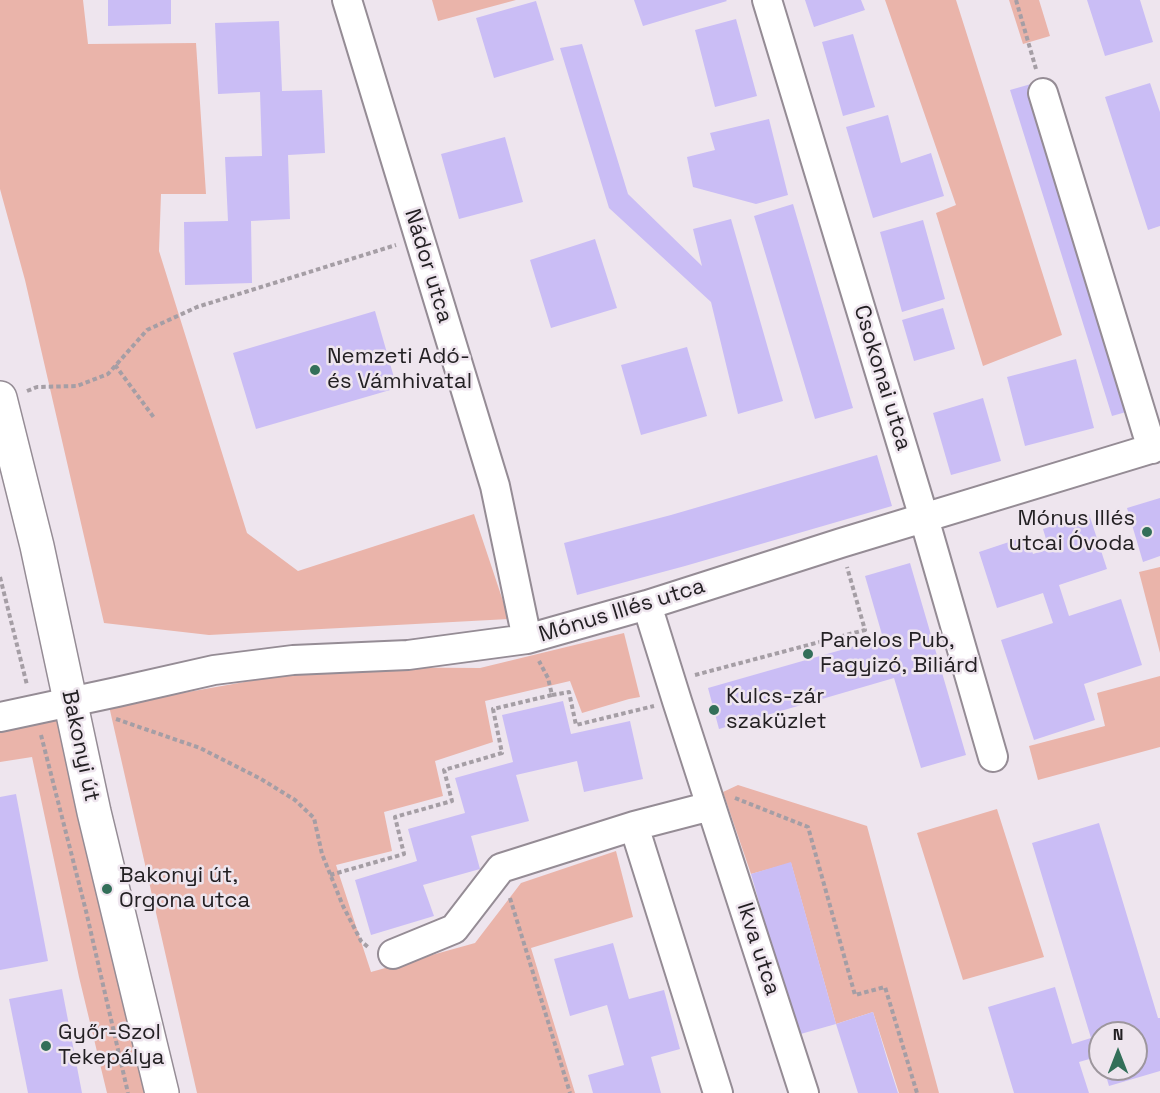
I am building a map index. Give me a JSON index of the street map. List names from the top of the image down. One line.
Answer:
{"streets":{"main road":["Bakonyi út"],"street":["Nádor utca","Csokonai utca","Mónus Illés utca","Ikva utca"]},"crossings":[["Nádor utca","Mónus Illés utca"],["Csokonai utca","Mónus Illés utca"],["Mónus Illés utca","Bakonyi út"],["Mónus Illés utca","Ikva utca"]],"places":["Nemzeti Adó- és Vámhivatal","Mónus Illés utcai Óvoda","Panelos Pub, Fagyizó, Biliárd","Kulcs-zár szaküzlet","Bakonyi út, Orgona utca","Győr-Szol Tekepálya"],"north":"top"}
